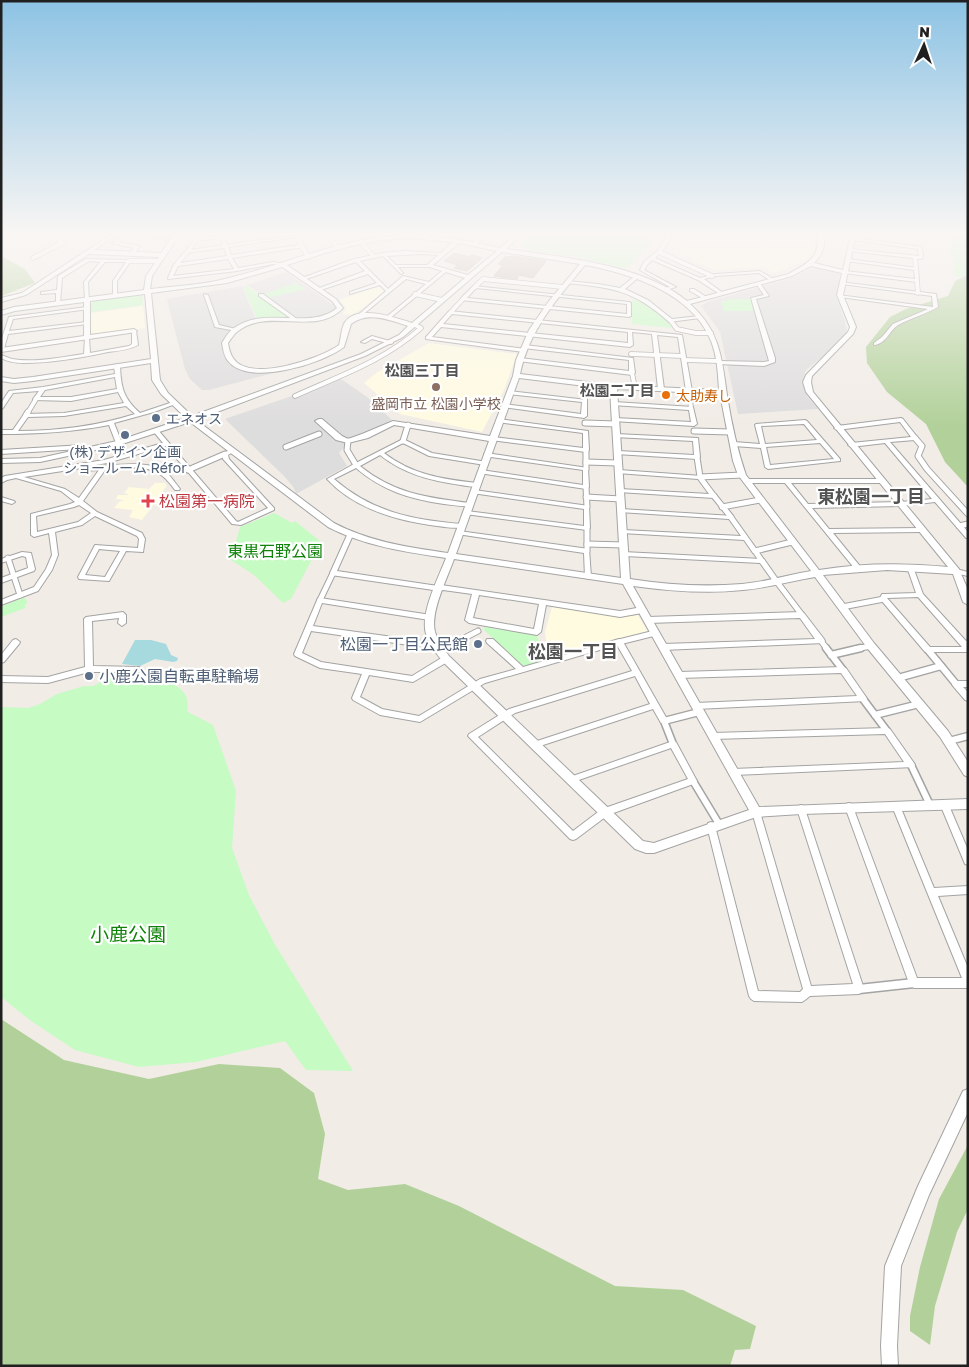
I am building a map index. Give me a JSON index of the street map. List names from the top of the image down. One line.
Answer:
{"districts":["松園三丁目","松園二丁目","東松園一丁目","松園一丁目"],"parks":["東黒石野公園","小鹿公園"],"places":{"other":["盛岡市立 松園小学校","太助寿し","エネオス","(株) デザイン企画 ショールーム Réfor","松園一丁目公民館","小鹿公園自転車駐輪場"],"health":["松園第一病院"]},"north":"top"}
